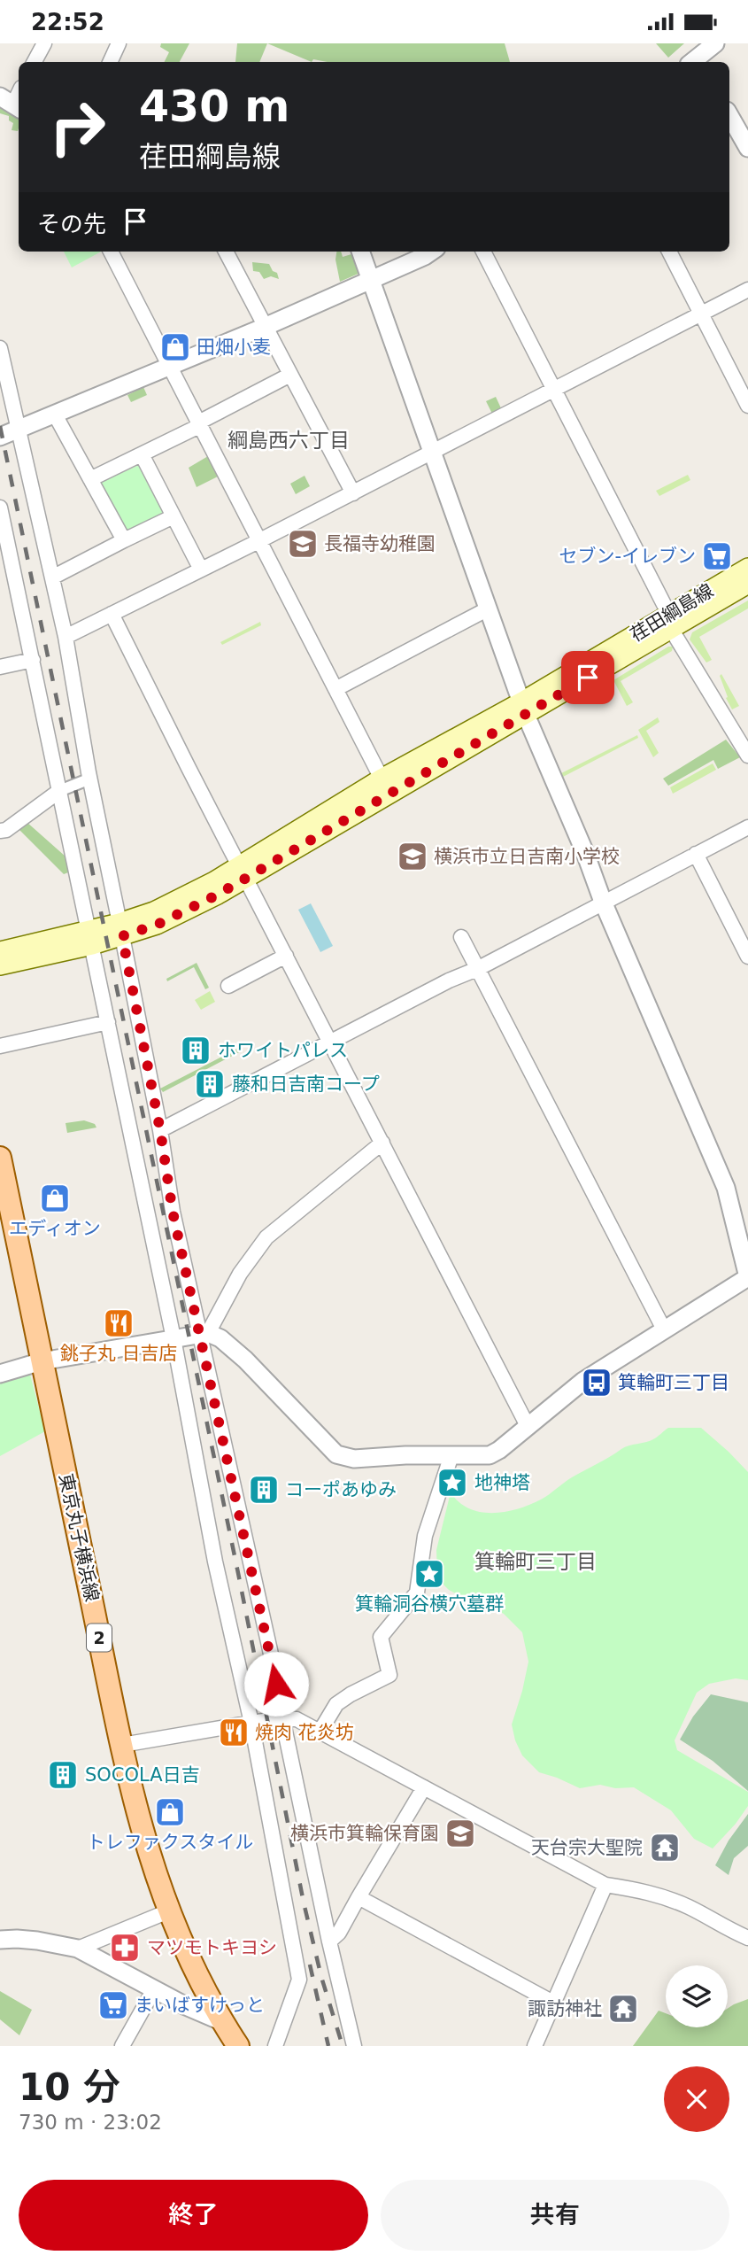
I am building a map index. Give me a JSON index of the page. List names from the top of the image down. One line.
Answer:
{"streets":{"main road":["荏田綱島線","東京丸子横浜線","2"]},"districts":["綱島西六丁目","箕輪町三丁目"],"places":{"shop":["田畑小麦","エディオン","トレファクスタイル"],"school or university":["長福寺幼稚園","横浜市立日吉南小学校","横浜市箕輪保育園"],"supermarket":["セブン-イレブン","まいばすけっと"],"building":["ホワイトパレス","藤和日吉南コープ","コーポあゆみ","SOCOLA日吉"],"restaurant":["銚子丸 日吉店","焼肉 花炎坊"],"bus stop":["箕輪町三丁目"],"place":["地神塔","箕輪洞谷横穴墓群"],"temple":["天台宗大聖院","諏訪神社"],"pharmacy":["マツモトキヨシ"]},"page":{"status":"22:52","turn":["430 m","荏田綱島線"],"then":"その先","heading":["10 分","730 m · 23:02"],"buttons":["終了","共有"]}}
